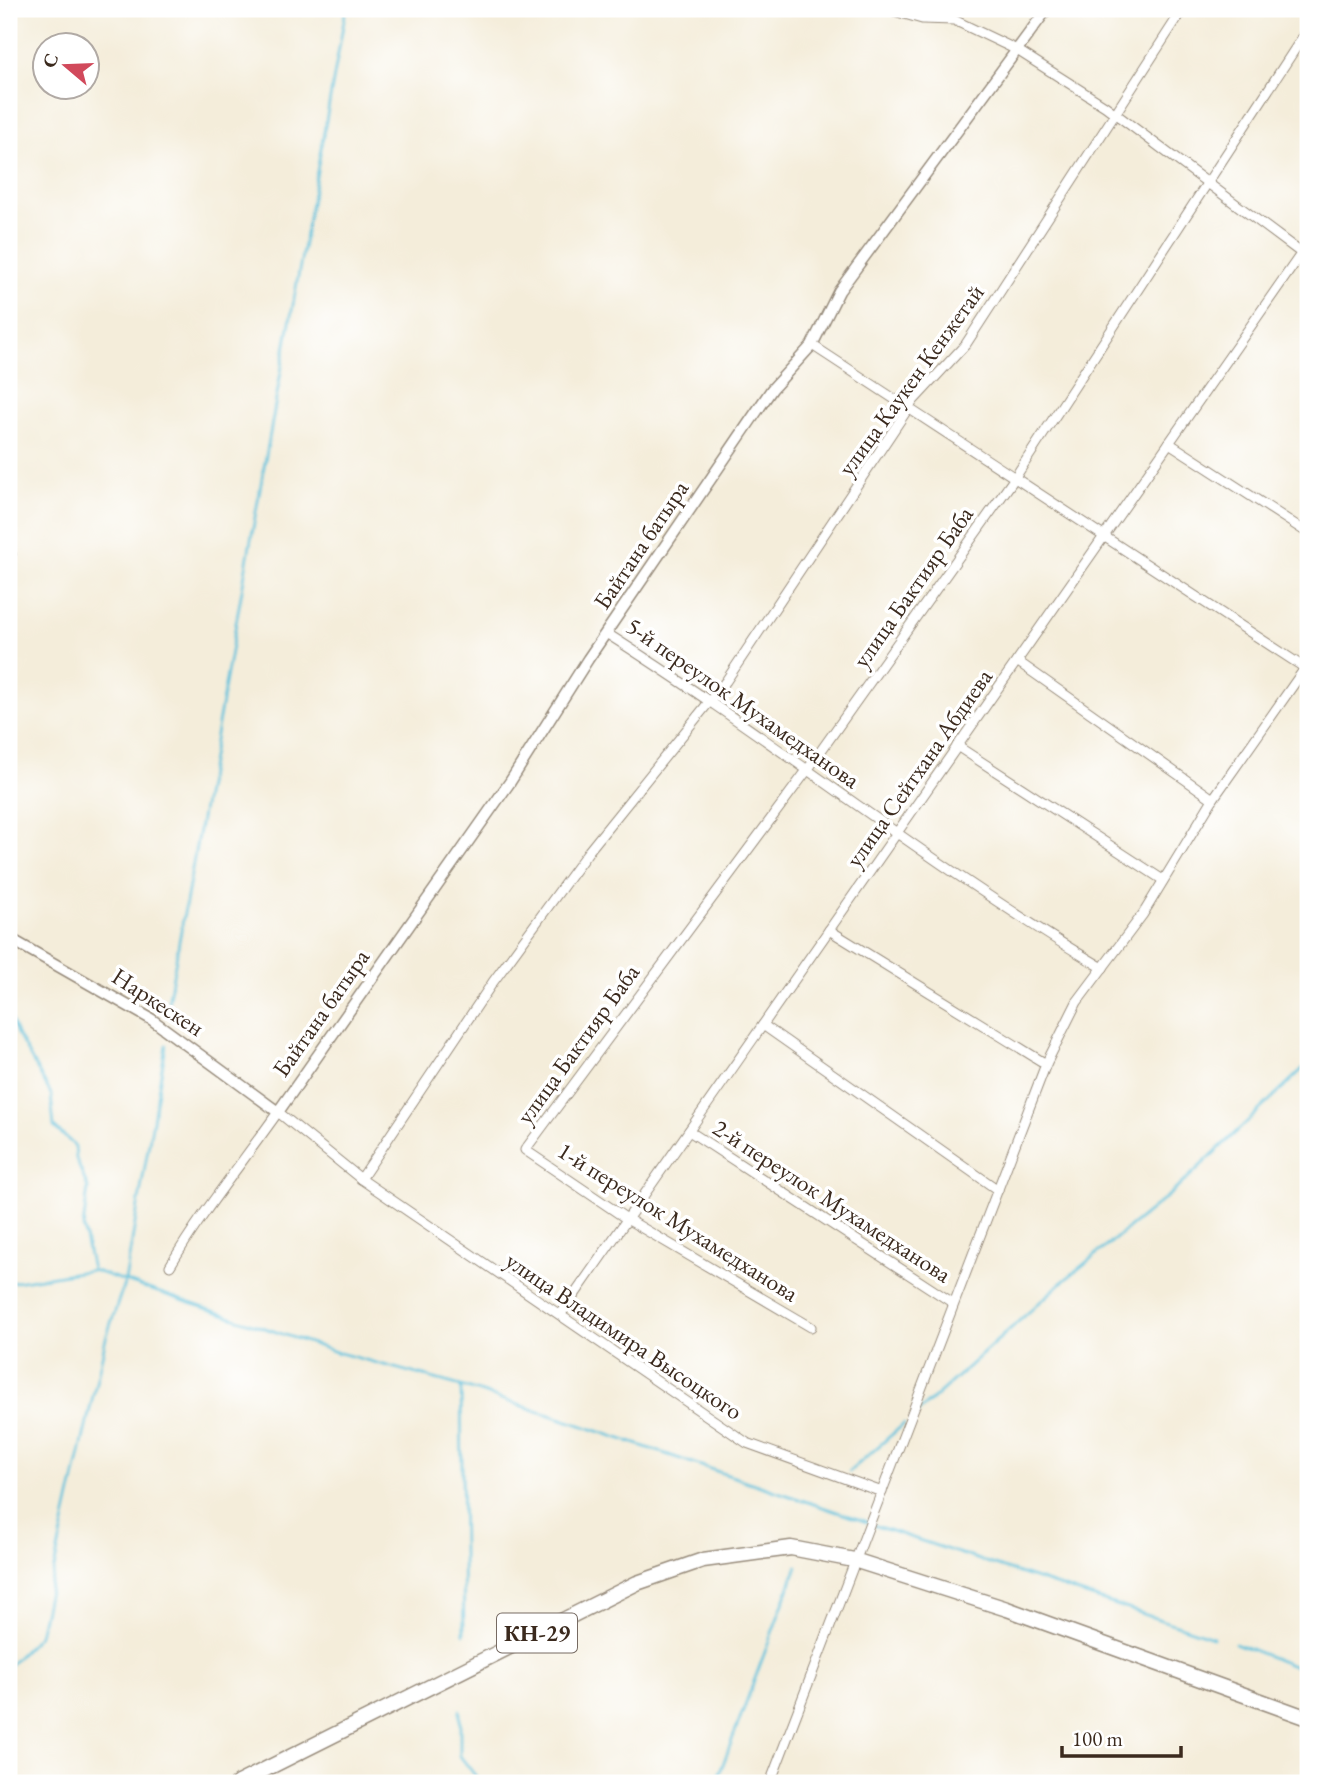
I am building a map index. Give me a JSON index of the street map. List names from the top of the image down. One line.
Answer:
{"streets":{"main road":["КН-29"],"street":["улица Каукен Кенжетай","Байтана батыра","улица Бактияр Баба","5-й переулок Мухамедханова","улица Сейтхана Абдиева","Наркескен","2-й переулок Мухамедханова","1-й переулок Мухамедханова","улица Владимира Высоцкого"]},"crossings":[["улица Каукен Кенжетай","5-й переулок Мухамедханова"],["Байтана батыра","5-й переулок Мухамедханова"],["Байтана батыра","Наркескен"],["Байтана батыра","улица Владимира Высоцкого"],["улица Бактияр Баба","5-й переулок Мухамедханова"],["улица Бактияр Баба","1-й переулок Мухамедханова"],["5-й переулок Мухамедханова","улица Сейтхана Абдиева"],["улица Сейтхана Абдиева","2-й переулок Мухамедханова"],["улица Сейтхана Абдиева","1-й переулок Мухамедханова"],["улица Сейтхана Абдиева","улица Владимира Высоцкого"],["Наркескен","улица Владимира Высоцкого"]],"scale_bar":"100 m","north":"left"}
